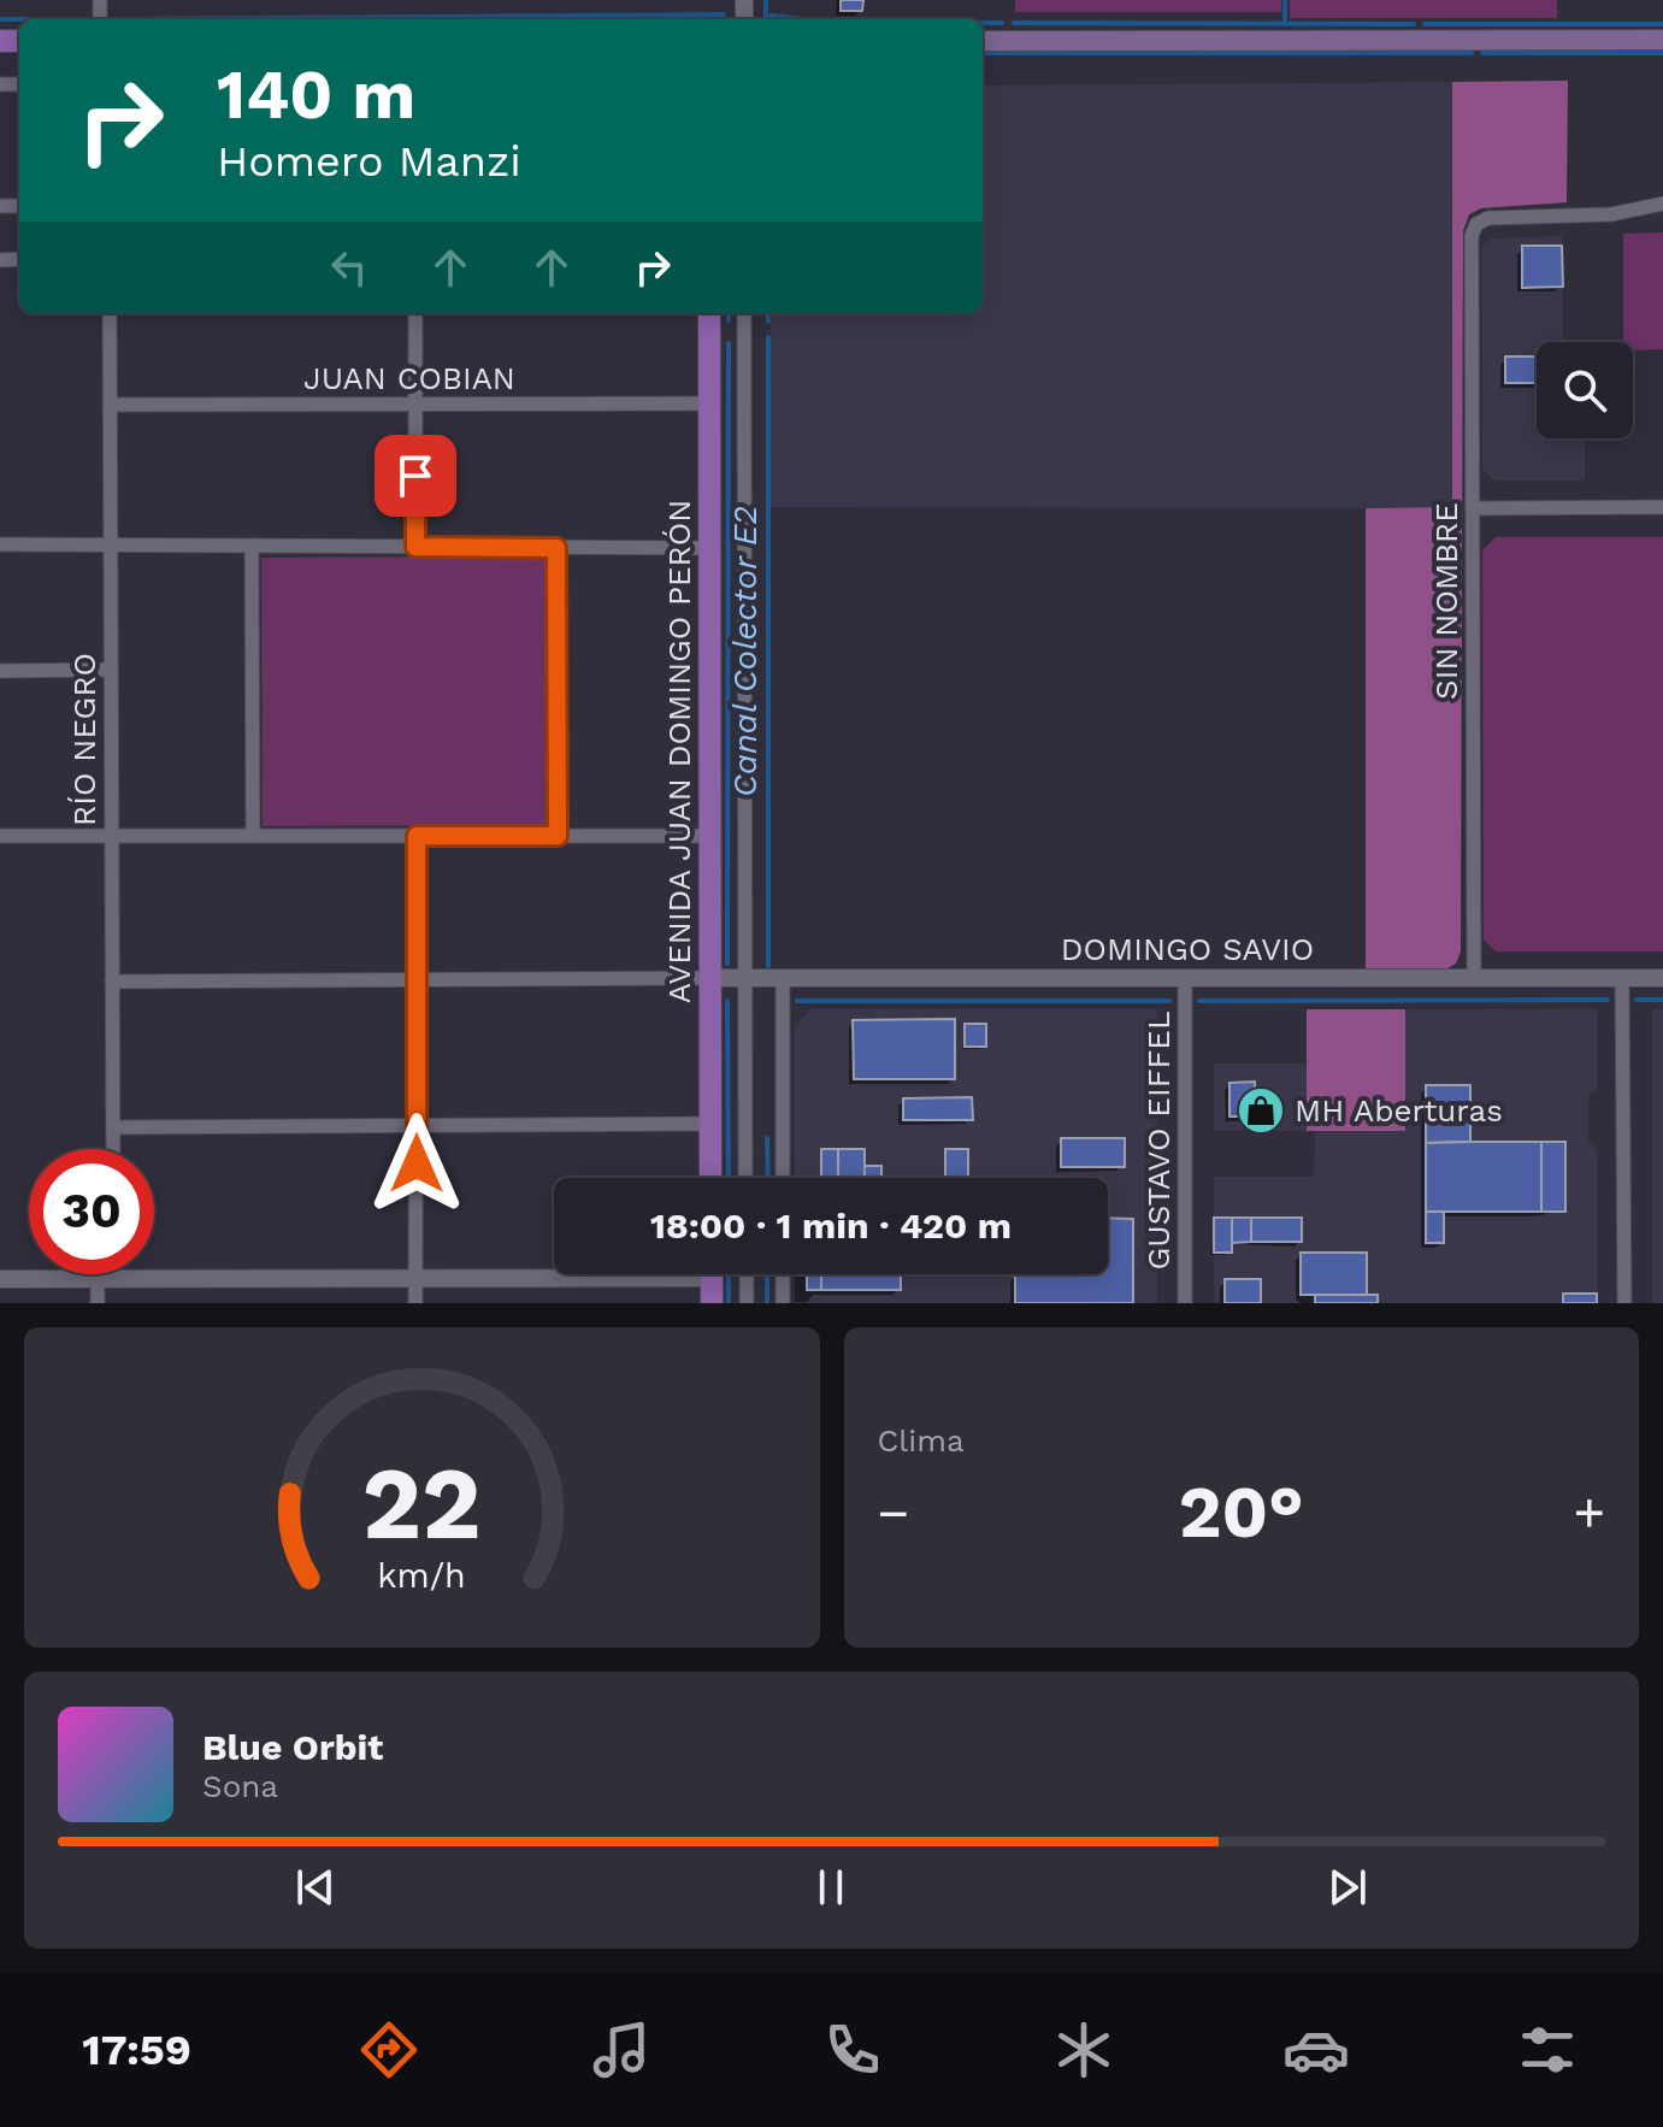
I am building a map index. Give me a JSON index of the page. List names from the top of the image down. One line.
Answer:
{"streets":{"main road":["AVENIDA JUAN DOMINGO PERÓN"],"street":["JUAN COBIAN","SIN NOMBRE","RÍO NEGRO","DOMINGO SAVIO","GUSTAVO EIFFEL"]},"crossings":[["JUAN COBIAN","RÍO NEGRO"],["JUAN COBIAN","AVENIDA JUAN DOMINGO PERÓN"],["SIN NOMBRE","DOMINGO SAVIO"],["AVENIDA JUAN DOMINGO PERÓN","DOMINGO SAVIO"],["DOMINGO SAVIO","GUSTAVO EIFFEL"]],"water":["Canal Colector E2"],"places":{"shop":["MH Aberturas"]},"page":{"turn":["140 m","Homero Manzi"],"limit":"30","trip":"18:00 · 1 min · 420 m","tile":"Clima","heat":["−","20°","+"],"song":["Blue Orbit","Sona"],"tabs":"17:59","gauge":["22","km/h"]}}
